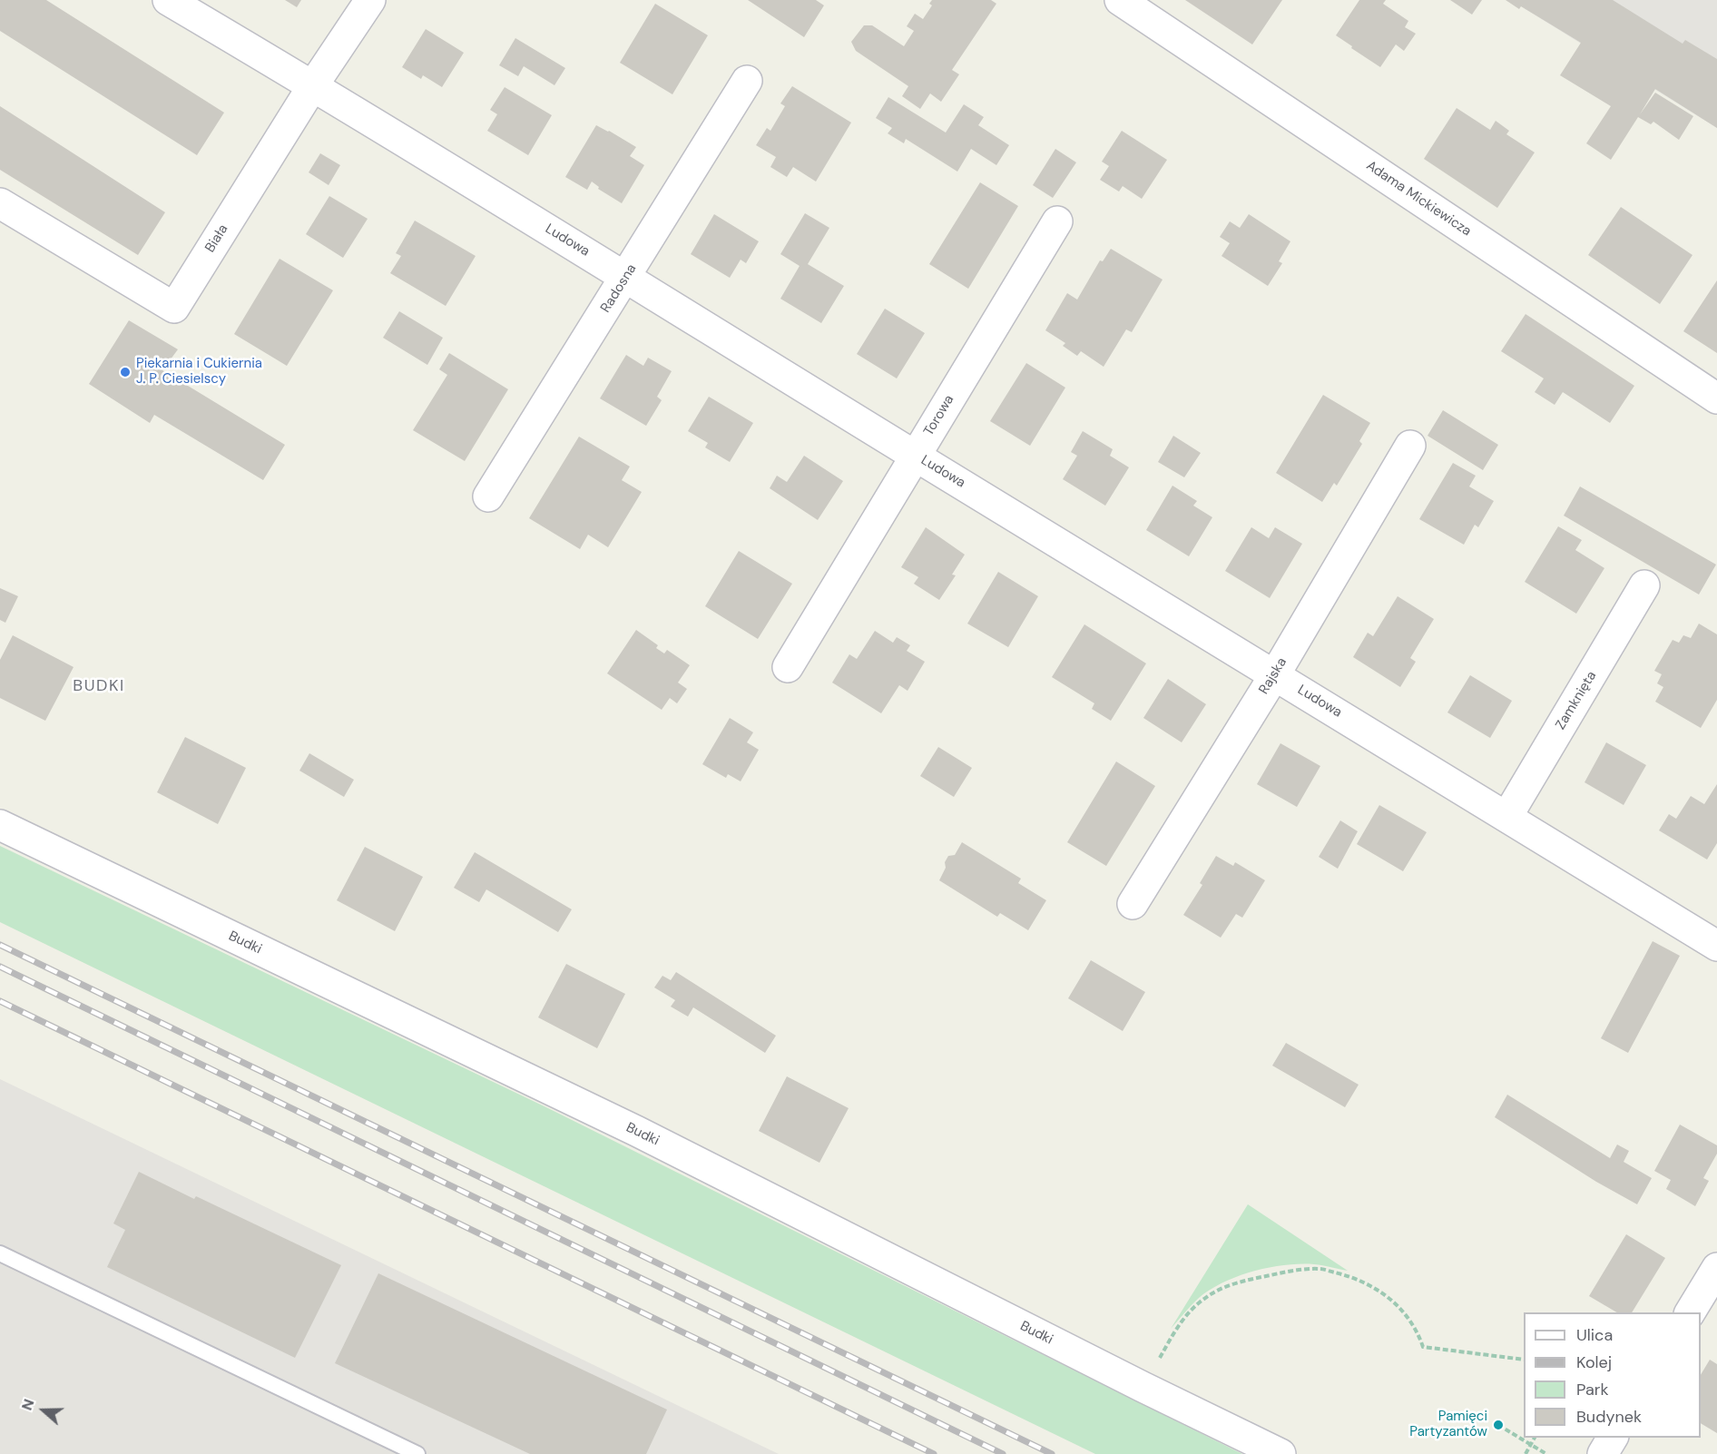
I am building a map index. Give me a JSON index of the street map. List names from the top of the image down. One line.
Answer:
{"streets":{"street":["Adama Mickiewicza","Biała","Ludowa","Radosna","Torowa","Rajska","Zamknięta","Budki"]},"crossings":[["Biała","Ludowa"],["Ludowa","Radosna"],["Ludowa","Torowa"],["Ludowa","Rajska"],["Ludowa","Zamknięta"]],"districts":["BUDKI"],"places":["Piekarnia i Cukiernia J. P. Ciesielscy","Pamięci Partyzantów"],"legend":["Ulica","Kolej","Park","Budynek"],"north":"left"}
